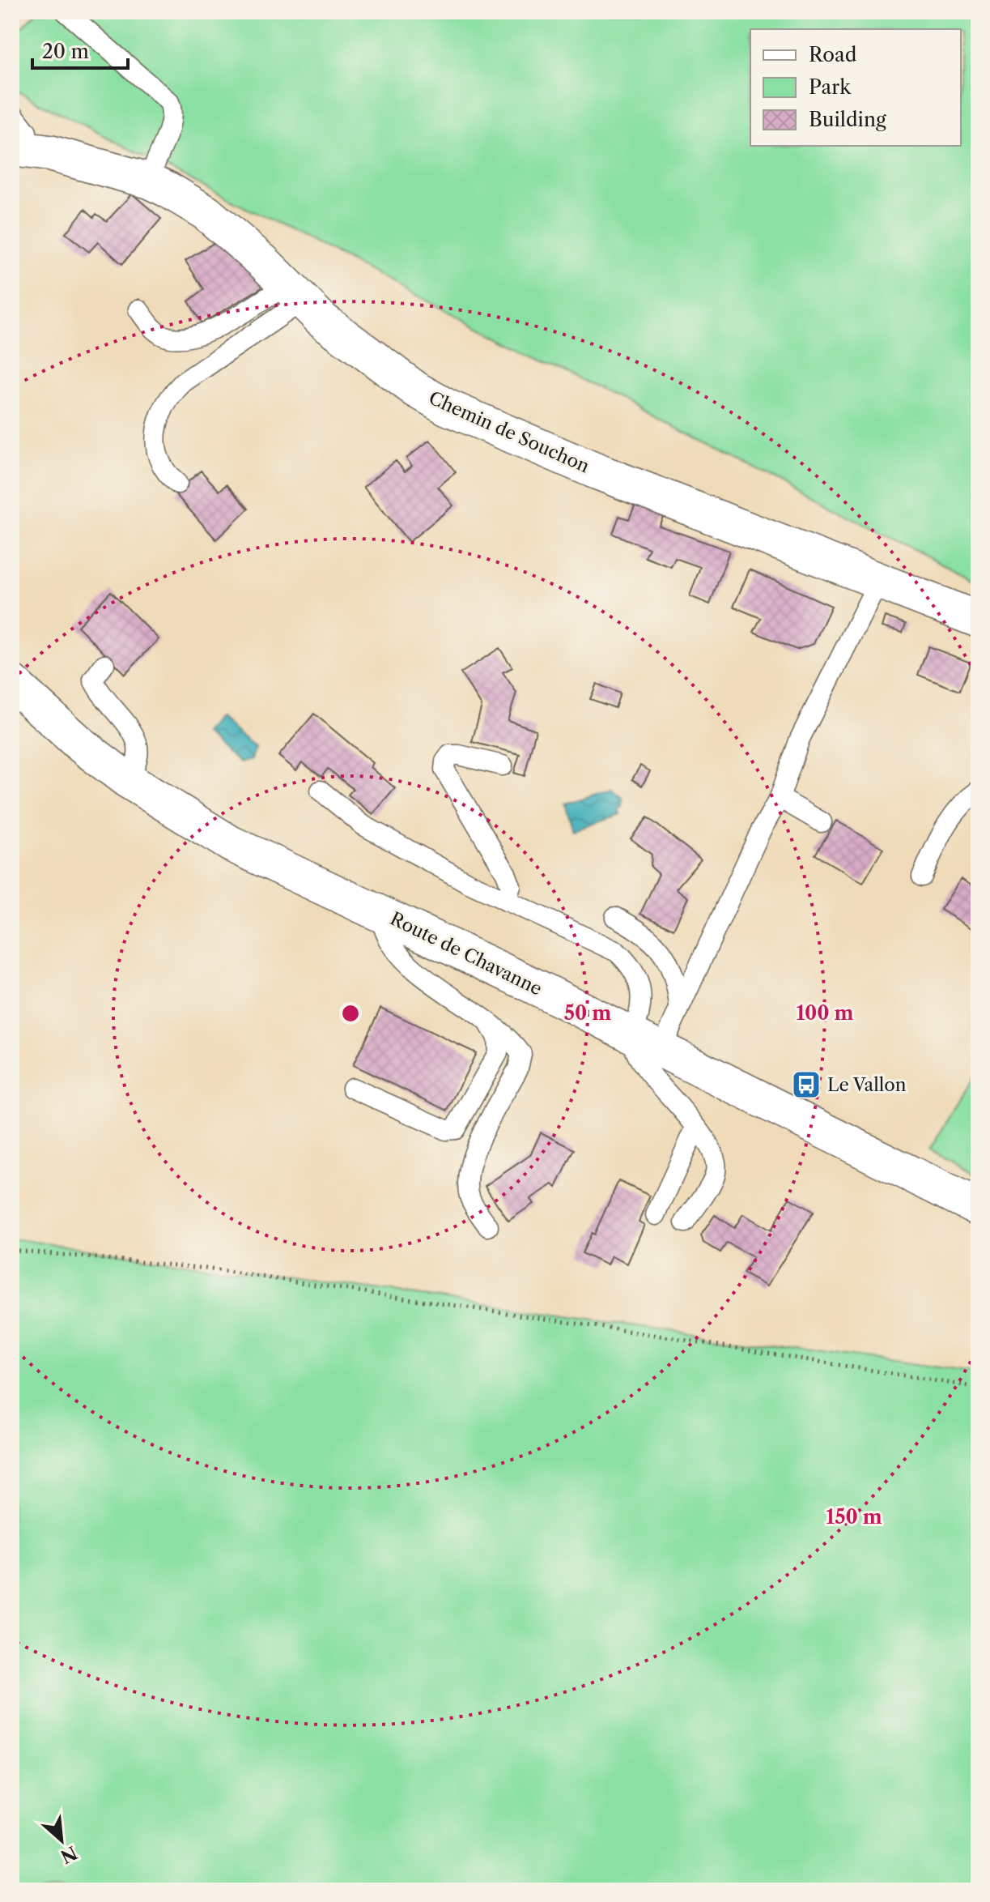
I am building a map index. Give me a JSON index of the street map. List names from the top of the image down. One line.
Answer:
{"streets":{"main road":["Chemin de Souchon","Route de Chavanne"]},"places":{"bus stop":["Le Vallon"]},"legend":["Road","Park","Building"],"scale_bar":"20 m","north":"bottom right","rings":["50 m","100 m","150 m"]}
